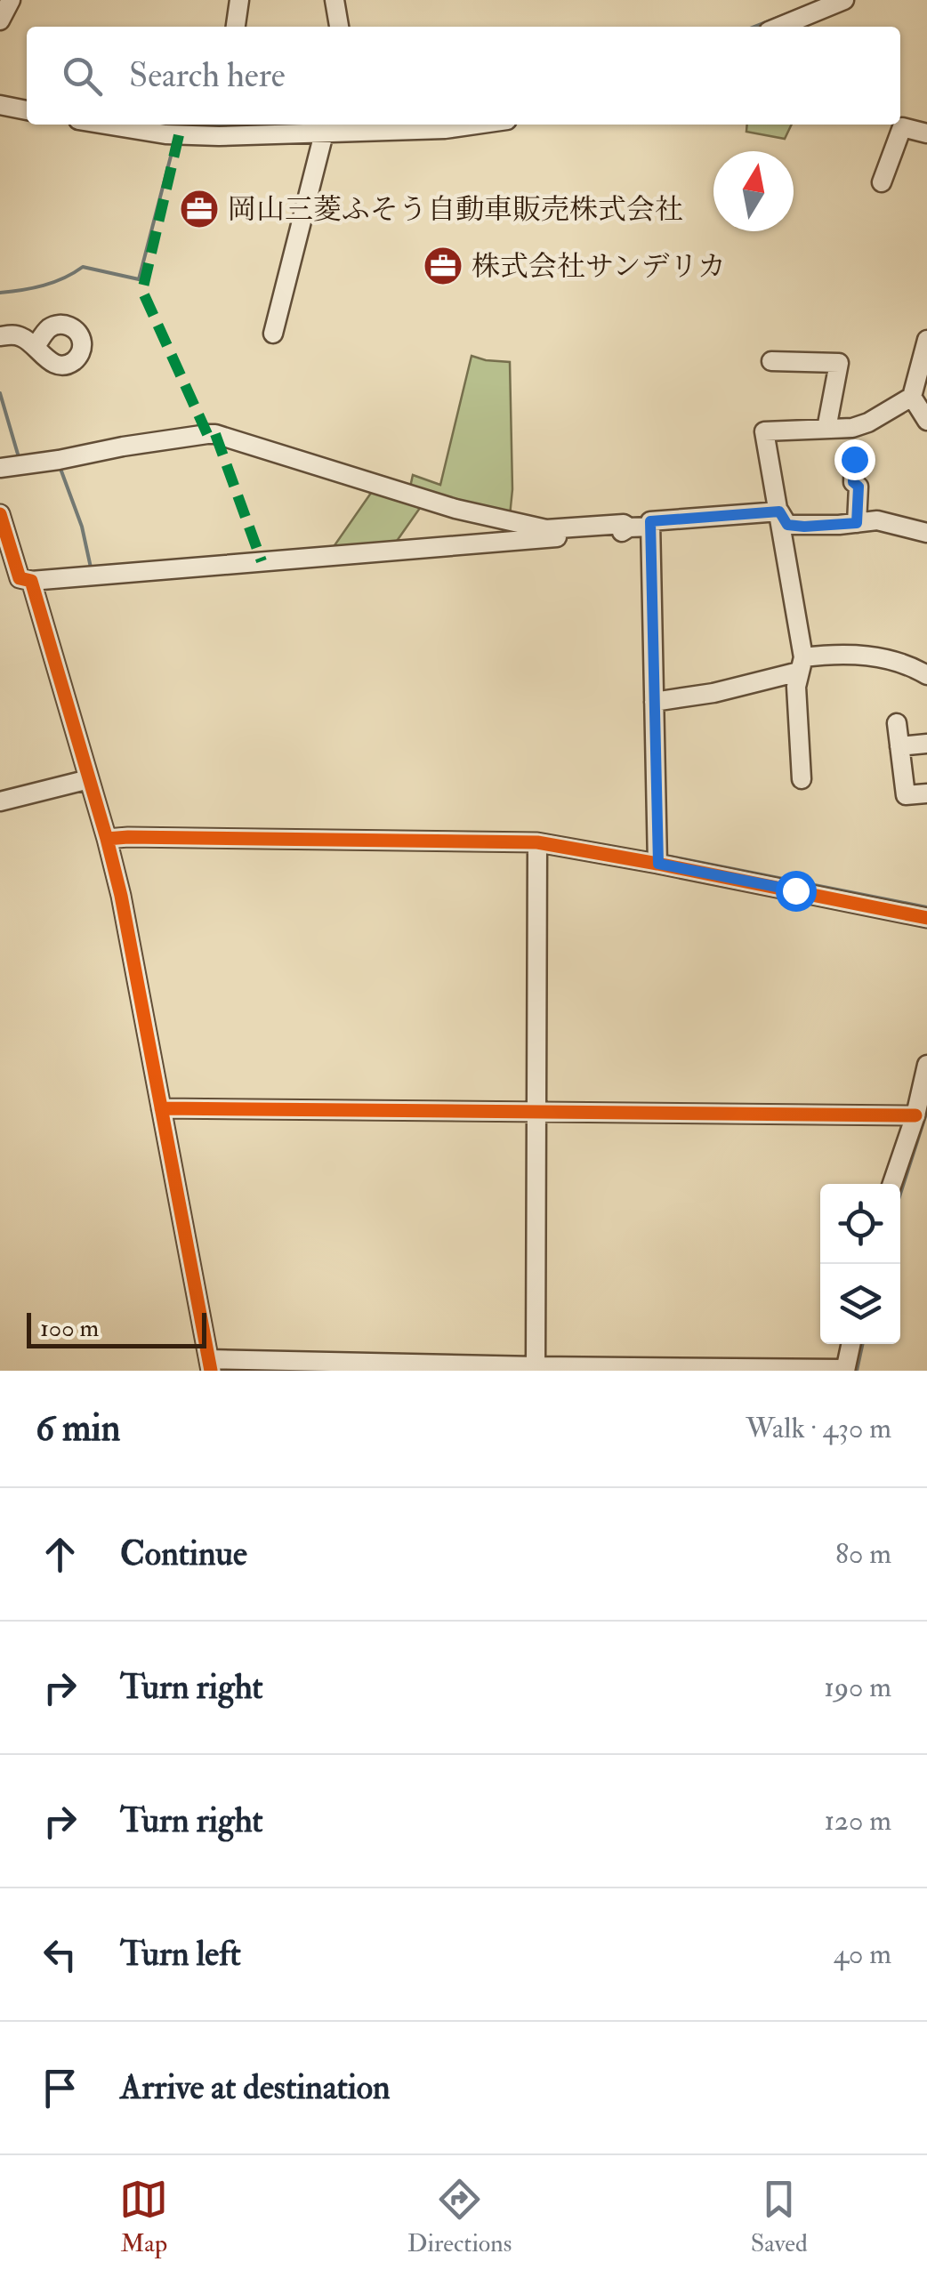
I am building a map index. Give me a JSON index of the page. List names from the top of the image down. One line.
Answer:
{"places":{"office":["岡山三菱ふそう自動車販売株式会社","株式会社サンデリカ"]},"scale_bar":"100 m","north":"top","page":{"search":"Search here","scale":"100 m","heading":["6 min","Walk · 430 m"],"list":[["Continue","80 m"],["Turn right","190 m"],["Turn right","120 m"],["Turn left","40 m"],"Arrive at destination"],"nav":["Map","Directions","Saved"]}}
